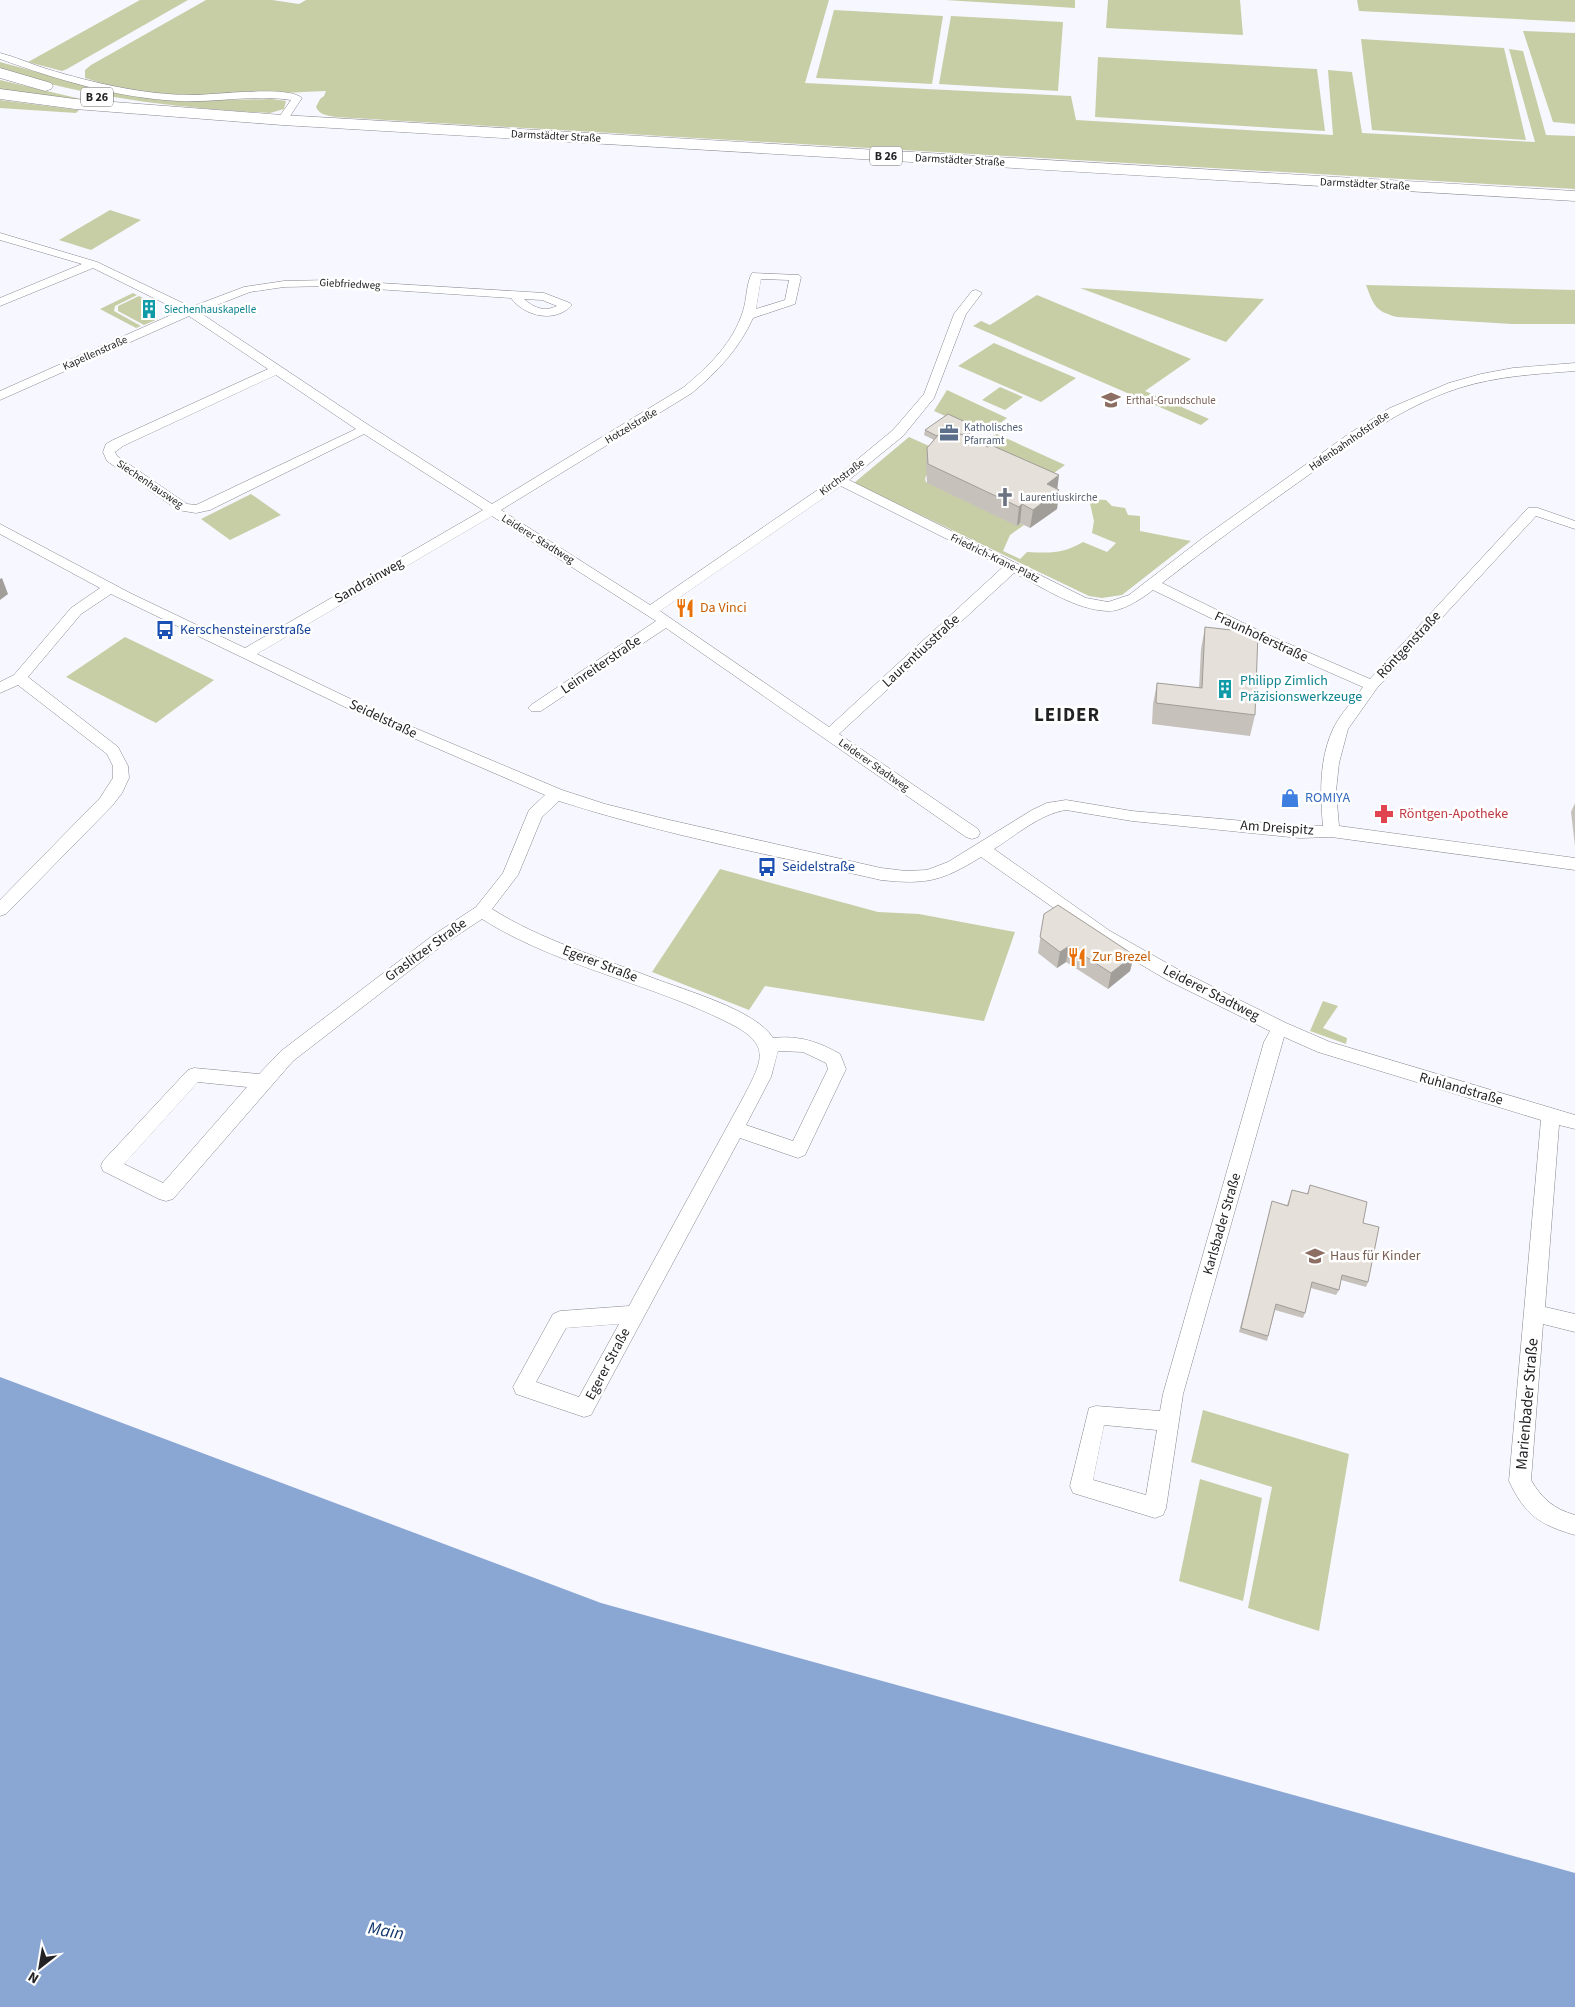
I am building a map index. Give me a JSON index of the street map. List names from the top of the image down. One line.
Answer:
{"streets":{"main road":["B 26","Darmstädter Straße"],"street":["Giebfriedweg","Kapellenstraße","Hotzelstraße","Hafenbahnhofstraße","Kirchstraße","Siechenhausweg","Leiderer Stadtweg","Friedrich-Krane-Platz","Sandrainweg","Fraunhoferstraße","Röntgenstraße","Laurentiusstraße","Leinreiterstraße","Seidelstraße","Am Dreispitz","Graslitzer Straße","Egerer Straße","Ruhlandstraße","Karlsbader Straße","Marienbader Straße"]},"crossings":[["Giebfriedweg","Kapellenstraße"],["Giebfriedweg","Leiderer Stadtweg"],["Kapellenstraße","Leiderer Stadtweg"],["Hotzelstraße","Leiderer Stadtweg"],["Hotzelstraße","Sandrainweg"],["Hafenbahnhofstraße","Friedrich-Krane-Platz"],["Hafenbahnhofstraße","Fraunhoferstraße"],["Kirchstraße","Leiderer Stadtweg"],["Kirchstraße","Friedrich-Krane-Platz"],["Siechenhausweg","Leiderer Stadtweg"],["Leiderer Stadtweg","Sandrainweg"],["Leiderer Stadtweg","Laurentiusstraße"],["Leiderer Stadtweg","Leinreiterstraße"],["Leiderer Stadtweg","Seidelstraße"],["Leiderer Stadtweg","Am Dreispitz"],["Leiderer Stadtweg","Ruhlandstraße"],["Leiderer Stadtweg","Karlsbader Straße"],["Friedrich-Krane-Platz","Fraunhoferstraße"],["Friedrich-Krane-Platz","Laurentiusstraße"],["Sandrainweg","Seidelstraße"],["Fraunhoferstraße","Röntgenstraße"],["Röntgenstraße","Am Dreispitz"],["Seidelstraße","Am Dreispitz"],["Seidelstraße","Graslitzer Straße"],["Graslitzer Straße","Egerer Straße"],["Ruhlandstraße","Marienbader Straße"]],"districts":["LEIDER"],"water":["Main"],"places":{"building":["Siechenhauskapelle","Philipp Zimlich Präzisionswerkzeuge"],"school or university":["Erthal-Grundschule","Haus für Kinder"],"office":["Katholisches Pfarramt"],"church":["Laurentiuskirche"],"restaurant":["Da Vinci","Zur Brezel"],"bus stop":["Kerschensteinerstraße","Seidelstraße"],"shop":["ROMIYA"],"pharmacy":["Röntgen-Apotheke"]},"north":"bottom left"}
